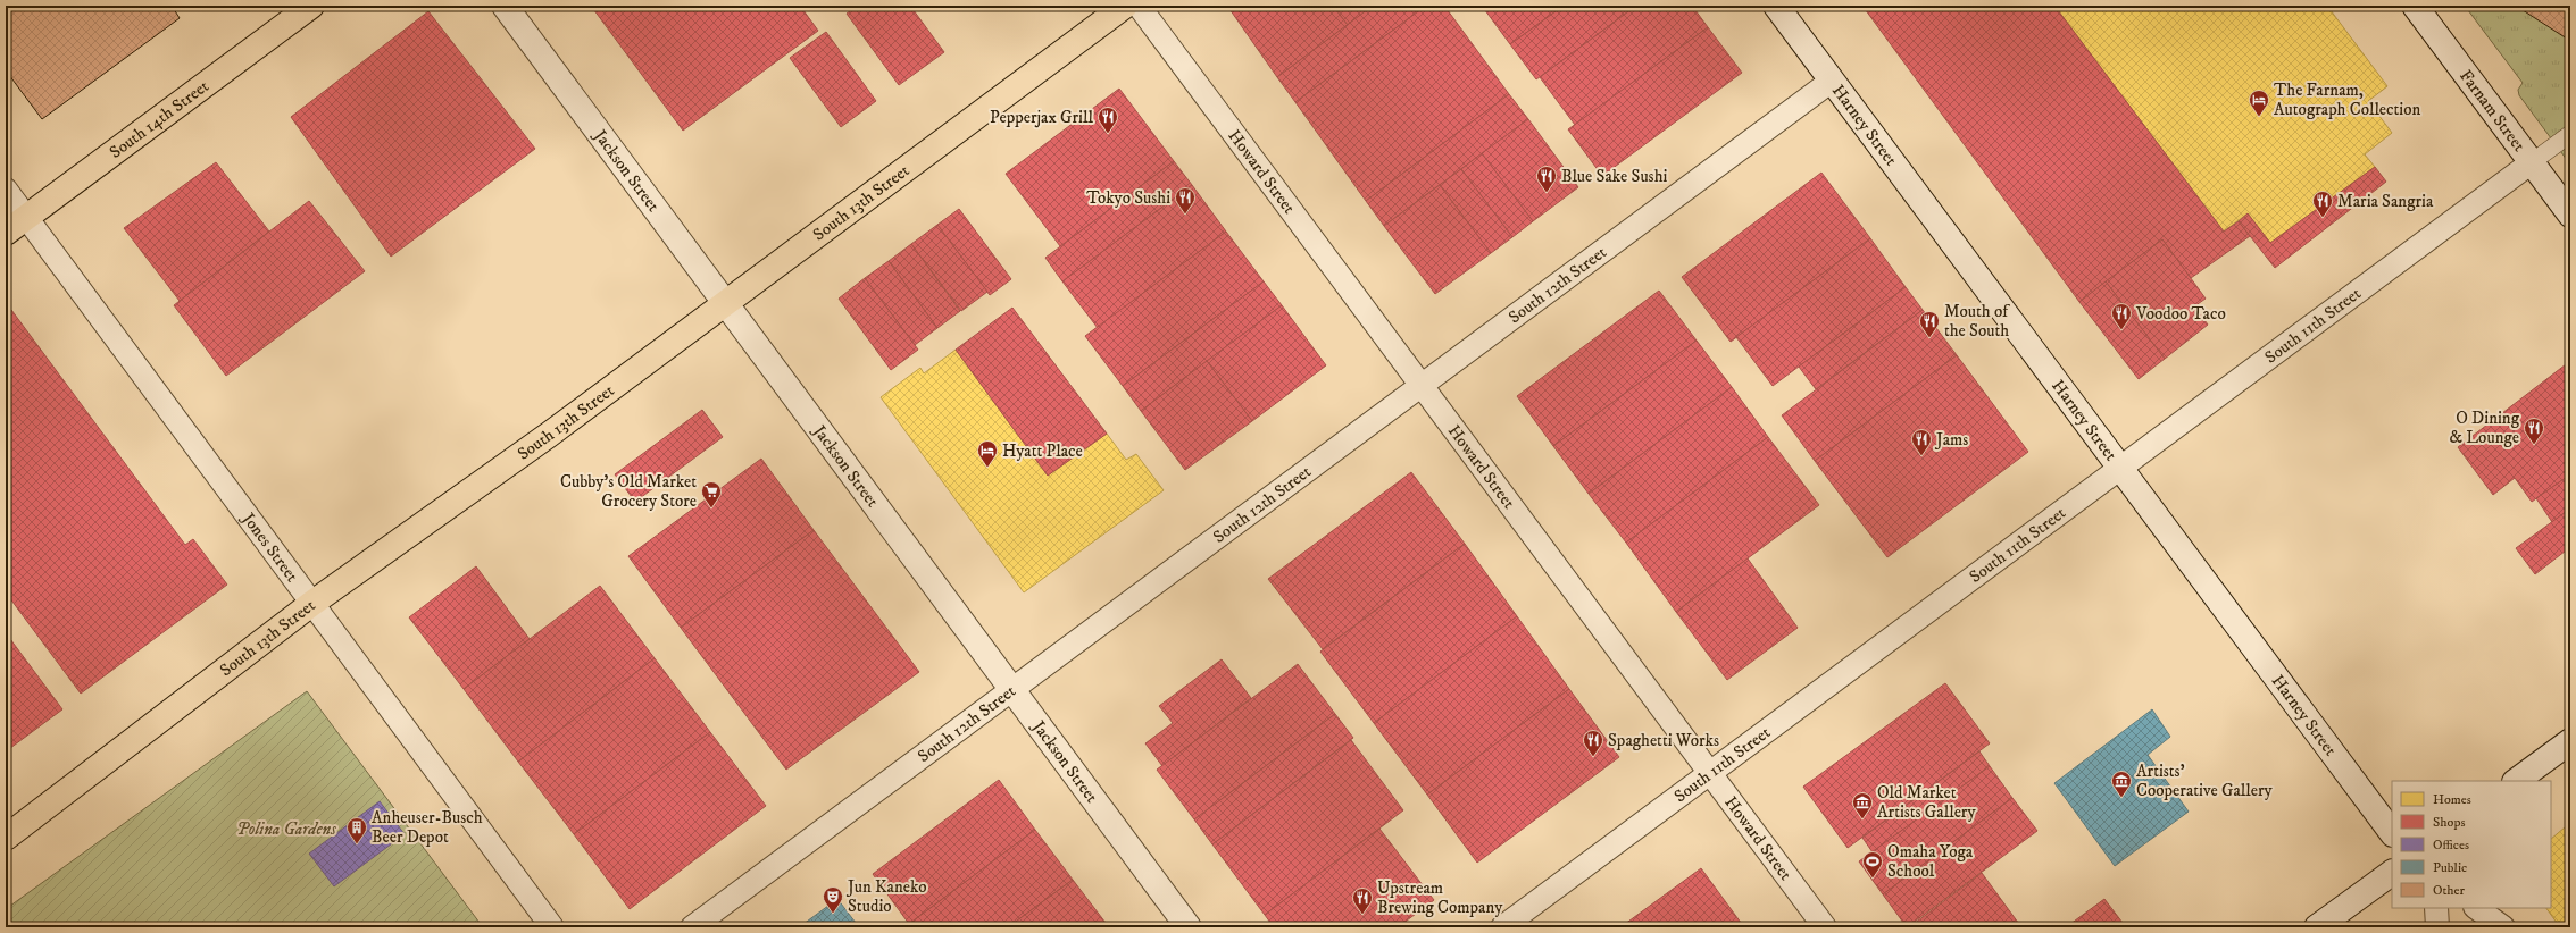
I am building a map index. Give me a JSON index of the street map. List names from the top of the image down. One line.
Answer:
{"streets":{"main road":["Farnam Street","South 14th Street","Harney Street","Jackson Street","South 13th Street"],"street":["Howard Street","South 12th Street","South 11th Street","Jones Street"]},"crossings":[["Farnam Street","South 11th Street"],["South 14th Street","Jones Street"],["Harney Street","South 12th Street"],["Harney Street","South 11th Street"],["Jackson Street","South 13th Street"],["Jackson Street","South 12th Street"],["Howard Street","South 12th Street"],["Howard Street","South 11th Street"],["South 13th Street","Jones Street"]],"parks":["Polina Gardens"],"places":{"hotel":["The Farnam, Autograph Collection","Hyatt Place"],"restaurant":["Pepperjax Grill","Blue Sake Sushi","Tokyo Sushi","Maria Sangria","Voodoo Taco","Mouth of the South","O Dining & Lounge","Jams","Spaghetti Works","Upstream Brewing Company"],"supermarket":["Cubby's Old Market Grocery Store"],"museum":["Artists' Cooperative Gallery","Old Market Artists Gallery"],"building":["Anheuser-Busch Beer Depot"],"sports":["Omaha Yoga School"],"theatre":["Jun Kaneko Studio"]},"legend":["Homes","Shops","Offices","Public","Other"]}
